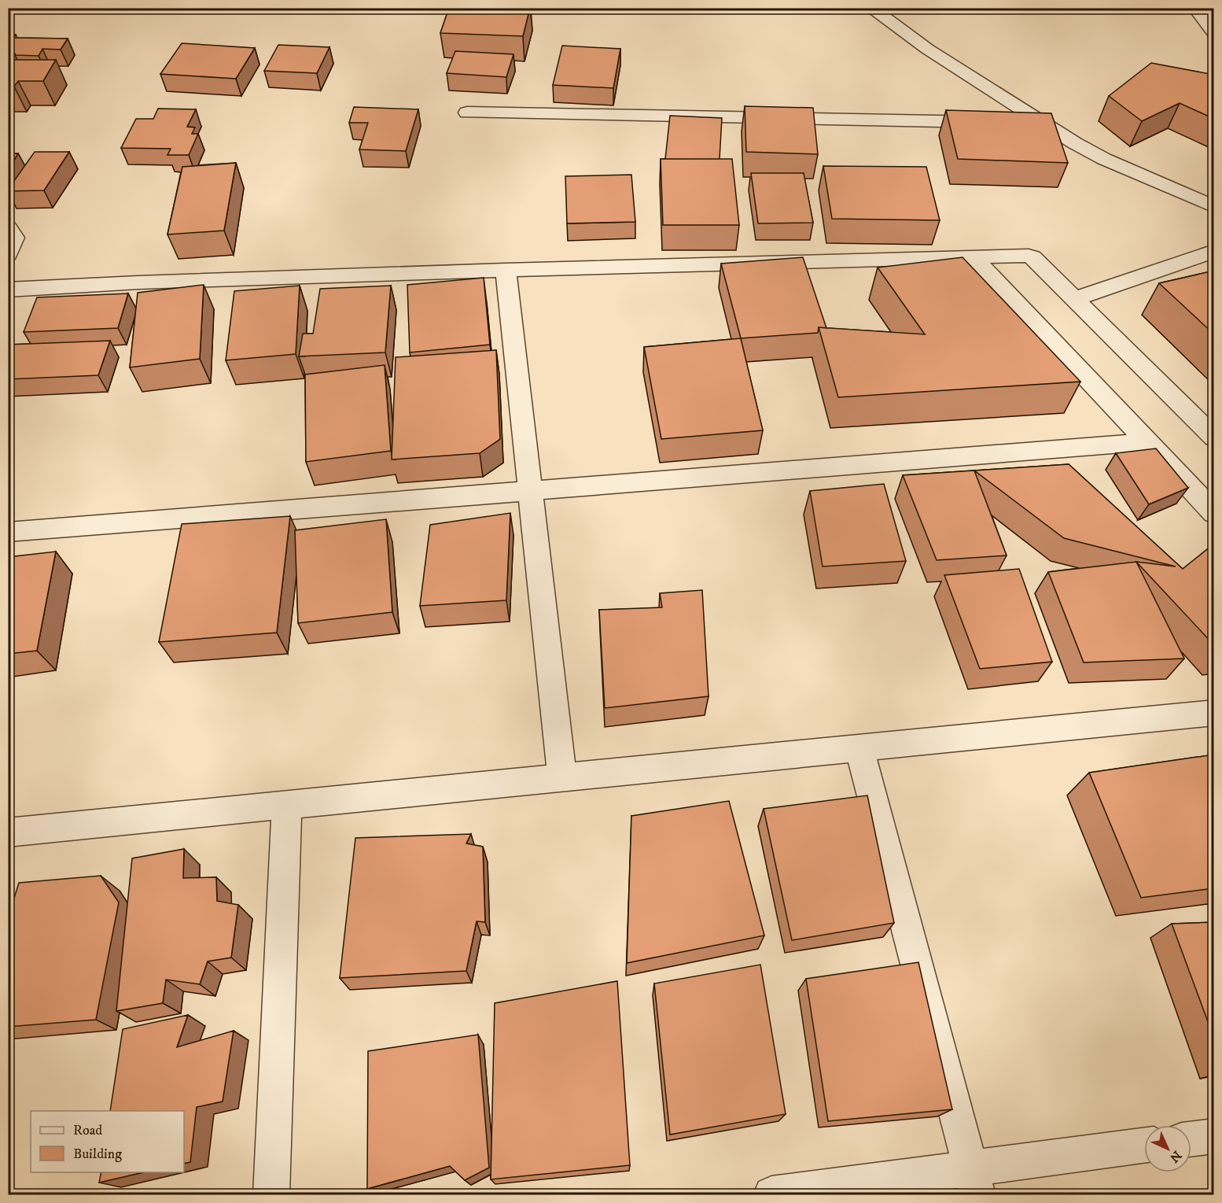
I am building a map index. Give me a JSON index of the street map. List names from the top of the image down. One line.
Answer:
{"legend":["Road","Building"],"north":"bottom right"}
